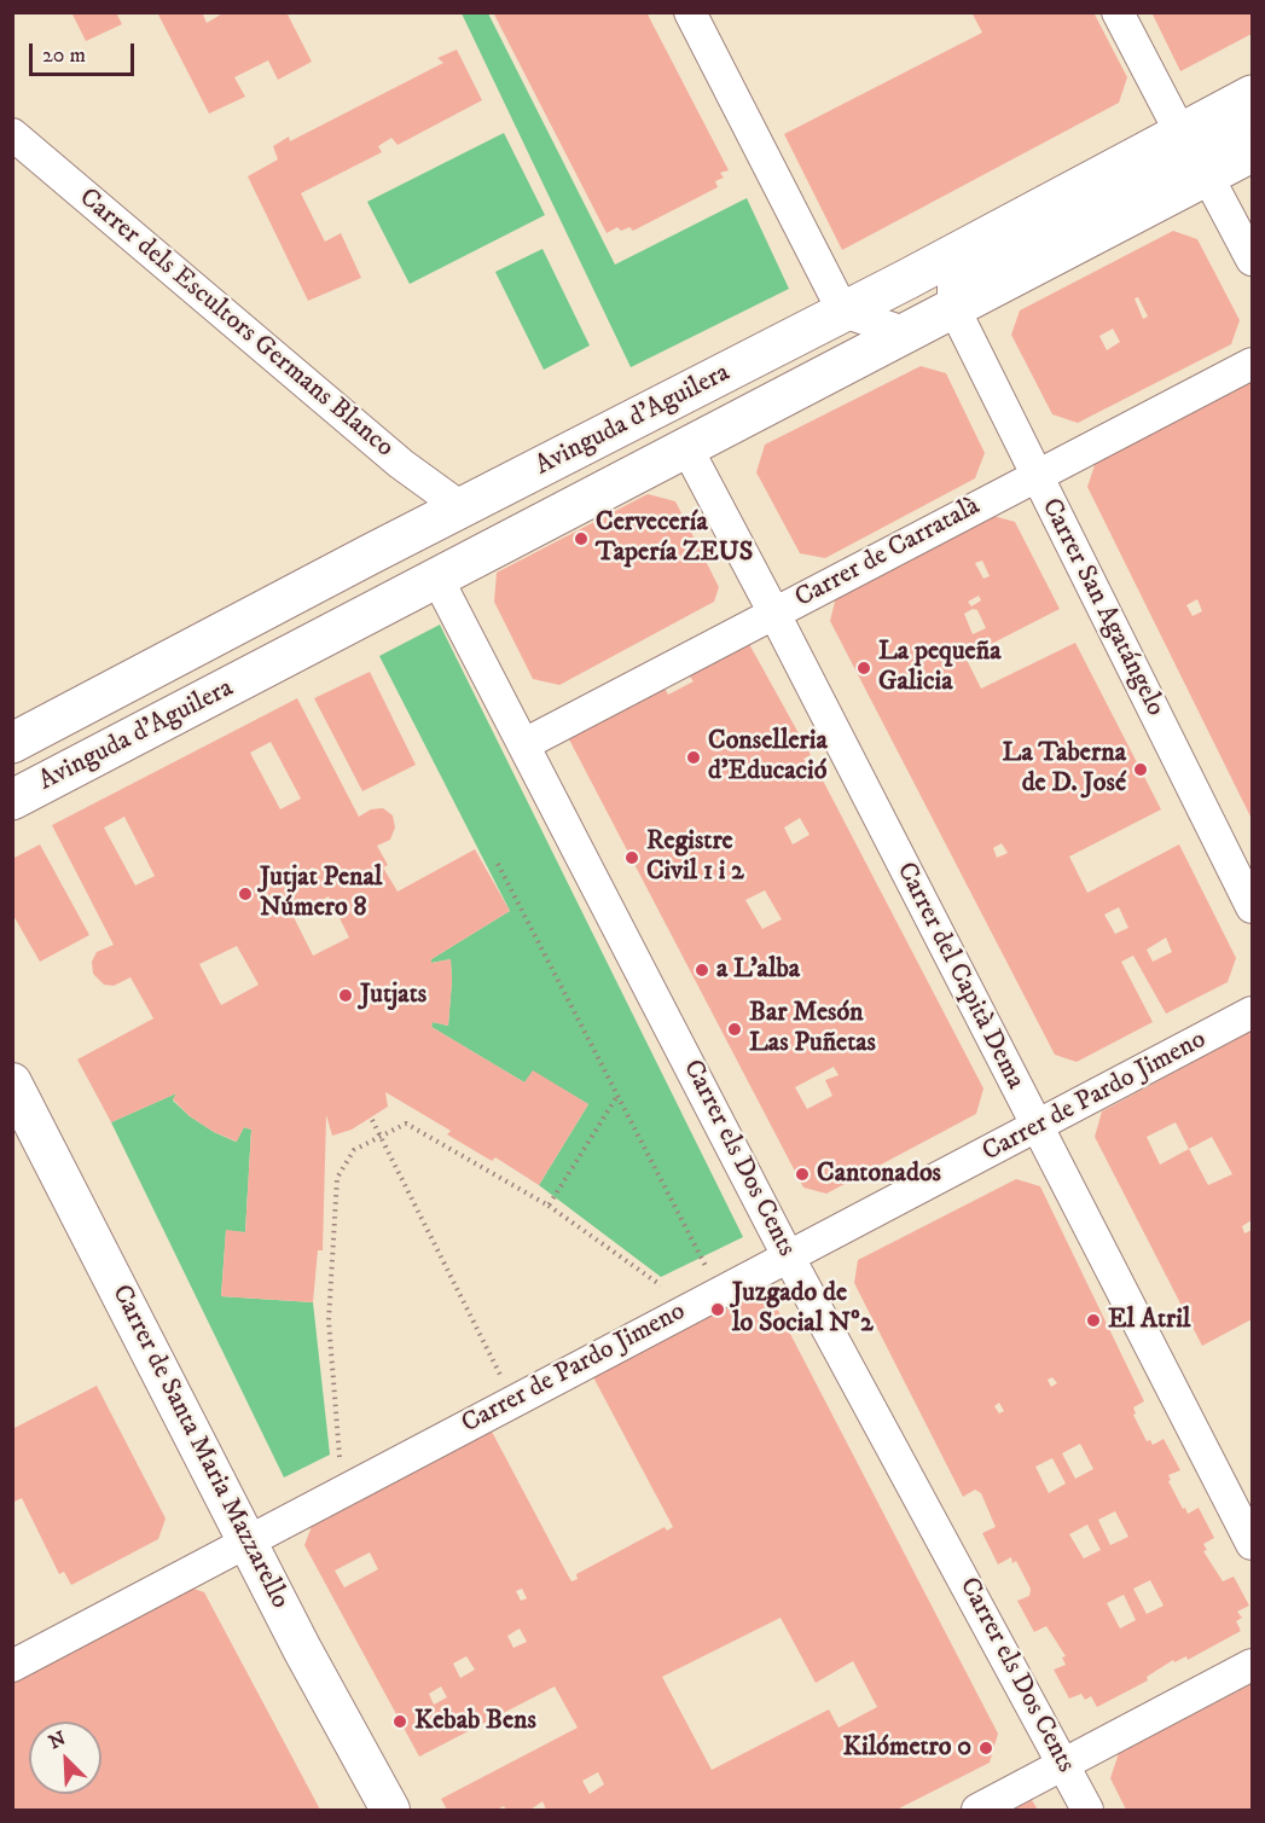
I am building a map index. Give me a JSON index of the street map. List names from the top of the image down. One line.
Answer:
{"streets":{"main road":["Avinguda d'Aguilera"],"street":["Carrer dels Escultors Germans Blanco","Carrer de Carratalà","Carrer San Agatángelo","Carrer del Capità Dema","Carrer de Pardo Jimeno","Carrer els Dos Cents","Carrer de Santa Maria Mazzarello"]},"crossings":[["Carrer dels Escultors Germans Blanco","Avinguda d'Aguilera"],["Avinguda d'Aguilera","Carrer San Agatángelo"],["Avinguda d'Aguilera","Carrer del Capità Dema"],["Avinguda d'Aguilera","Carrer els Dos Cents"],["Carrer de Carratalà","Carrer San Agatángelo"],["Carrer de Carratalà","Carrer del Capità Dema"],["Carrer de Carratalà","Carrer els Dos Cents"],["Carrer del Capità Dema","Carrer de Pardo Jimeno"],["Carrer de Pardo Jimeno","Carrer els Dos Cents"],["Carrer de Pardo Jimeno","Carrer de Santa Maria Mazzarello"]],"places":["Cervecería Tapería ZEUS","La pequeña Galicia","Conselleria d'Educació","La Taberna de D. José","Registre Civil 1 i 2","Jutjat Penal Número 8","a L'alba","Jutjats","Bar Mesón Las Puñetas","Cantonados","Juzgado de lo Social Nº2","El Atril","Kebab Bens","Kilómetro 0"],"scale_bar":"20 m","north":"top left"}
